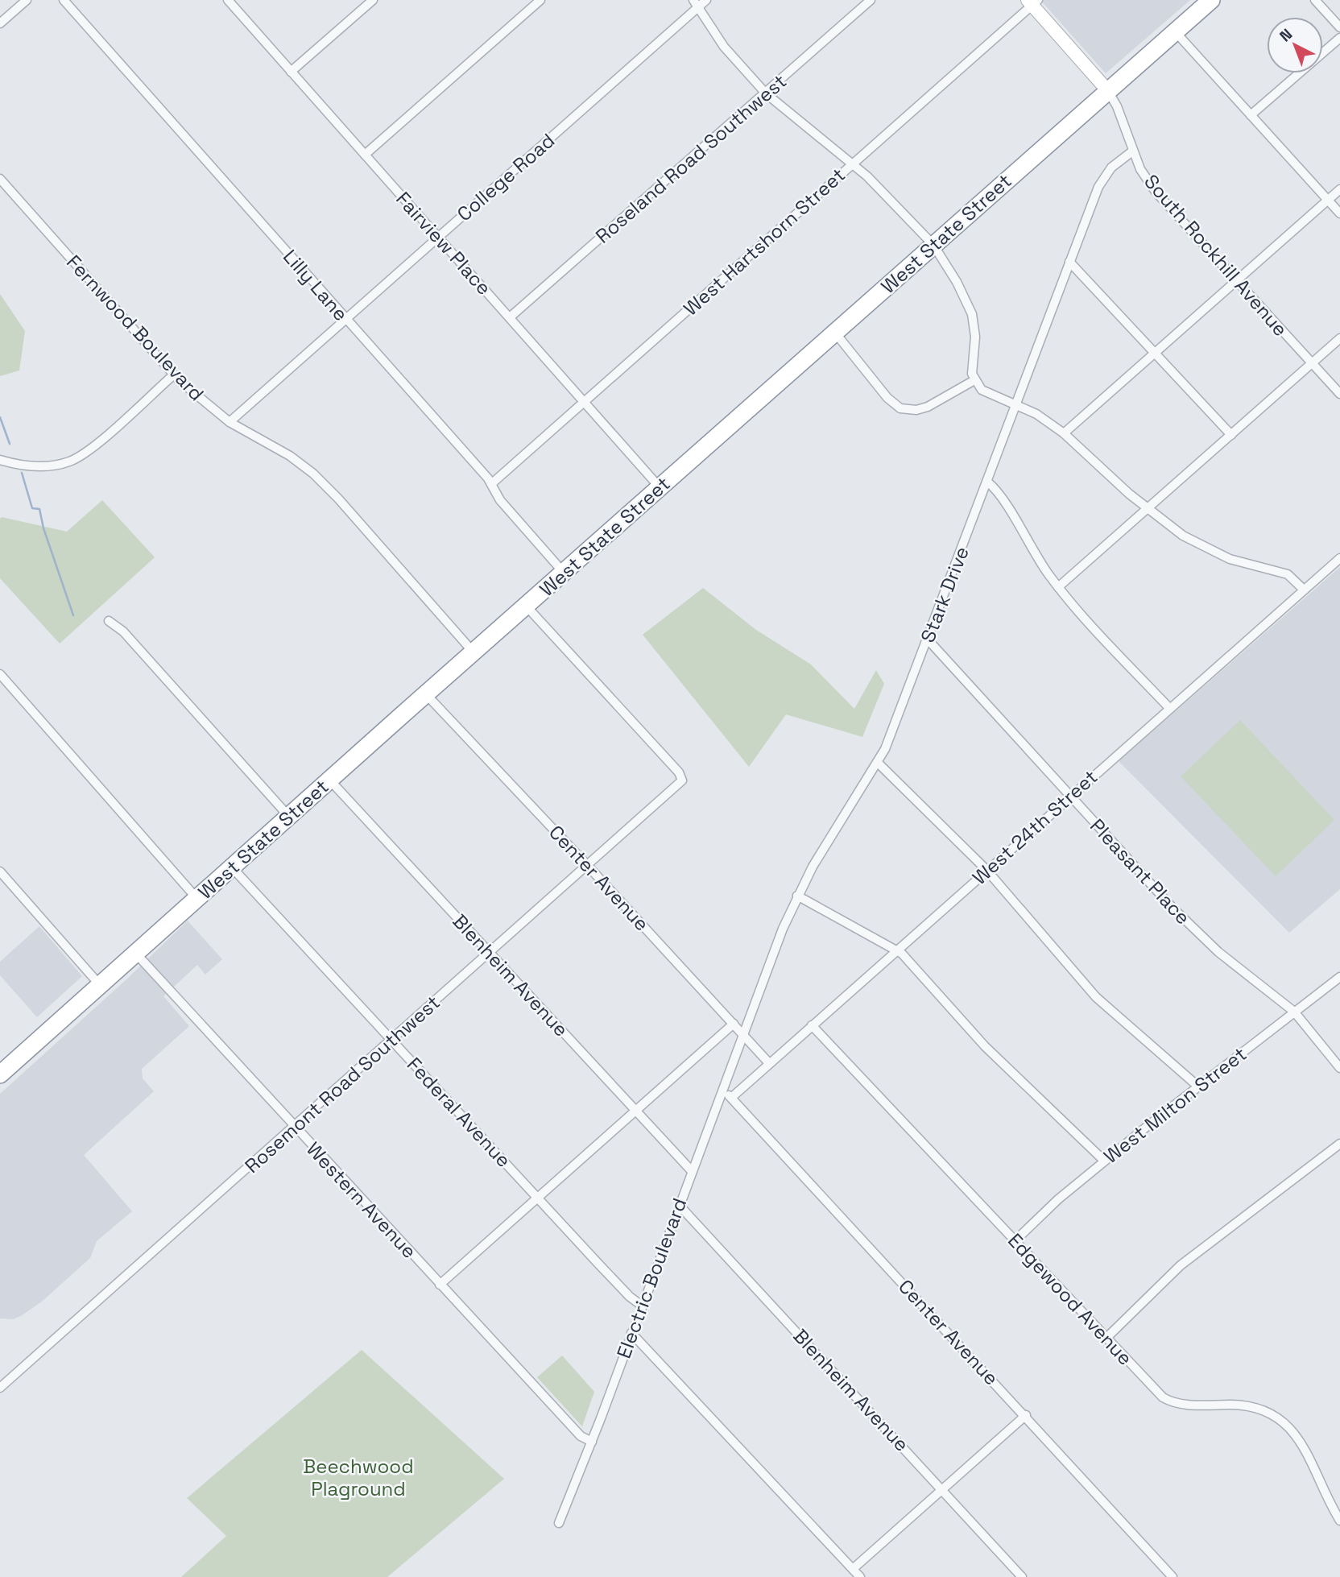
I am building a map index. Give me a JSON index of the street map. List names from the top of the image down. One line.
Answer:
{"streets":{"highway":["West State Street"],"street":["Roseland Road Southwest","College Road","West Hartshorn Street","Fairview Place","South Rockhill Avenue","Lilly Lane","Fernwood Boulevard","Stark Drive","West 24th Street","Pleasant Place","Center Avenue","Blenheim Avenue","Rosemont Road Southwest","West Milton Street","Federal Avenue","Western Avenue","Electric Boulevard","Edgewood Avenue"]},"crossings":[["Roseland Road Southwest","Fairview Place"],["College Road","Fairview Place"],["College Road","Lilly Lane"],["College Road","Fernwood Boulevard"],["West State Street","Fairview Place"],["West State Street","South Rockhill Avenue"],["West State Street","Lilly Lane"],["West State Street","Fernwood Boulevard"],["West State Street","Center Avenue"],["West State Street","Blenheim Avenue"],["West State Street","Rosemont Road Southwest"],["West State Street","Federal Avenue"],["West State Street","Western Avenue"],["West Hartshorn Street","Fairview Place"],["West Hartshorn Street","South Rockhill Avenue"],["West Hartshorn Street","Lilly Lane"],["South Rockhill Avenue","Stark Drive"],["Stark Drive","Pleasant Place"],["Stark Drive","Center Avenue"],["Stark Drive","Electric Boulevard"],["West 24th Street","Pleasant Place"],["West 24th Street","Center Avenue"],["West 24th Street","Edgewood Avenue"],["Pleasant Place","West Milton Street"],["Center Avenue","Rosemont Road Southwest"],["Center Avenue","Electric Boulevard"],["Blenheim Avenue","Rosemont Road Southwest"],["Blenheim Avenue","Electric Boulevard"],["Rosemont Road Southwest","Federal Avenue"],["Rosemont Road Southwest","Western Avenue"],["West Milton Street","Edgewood Avenue"],["Federal Avenue","Electric Boulevard"],["Western Avenue","Electric Boulevard"]],"parks":["Beechwood Plaground"],"north":"top left"}
